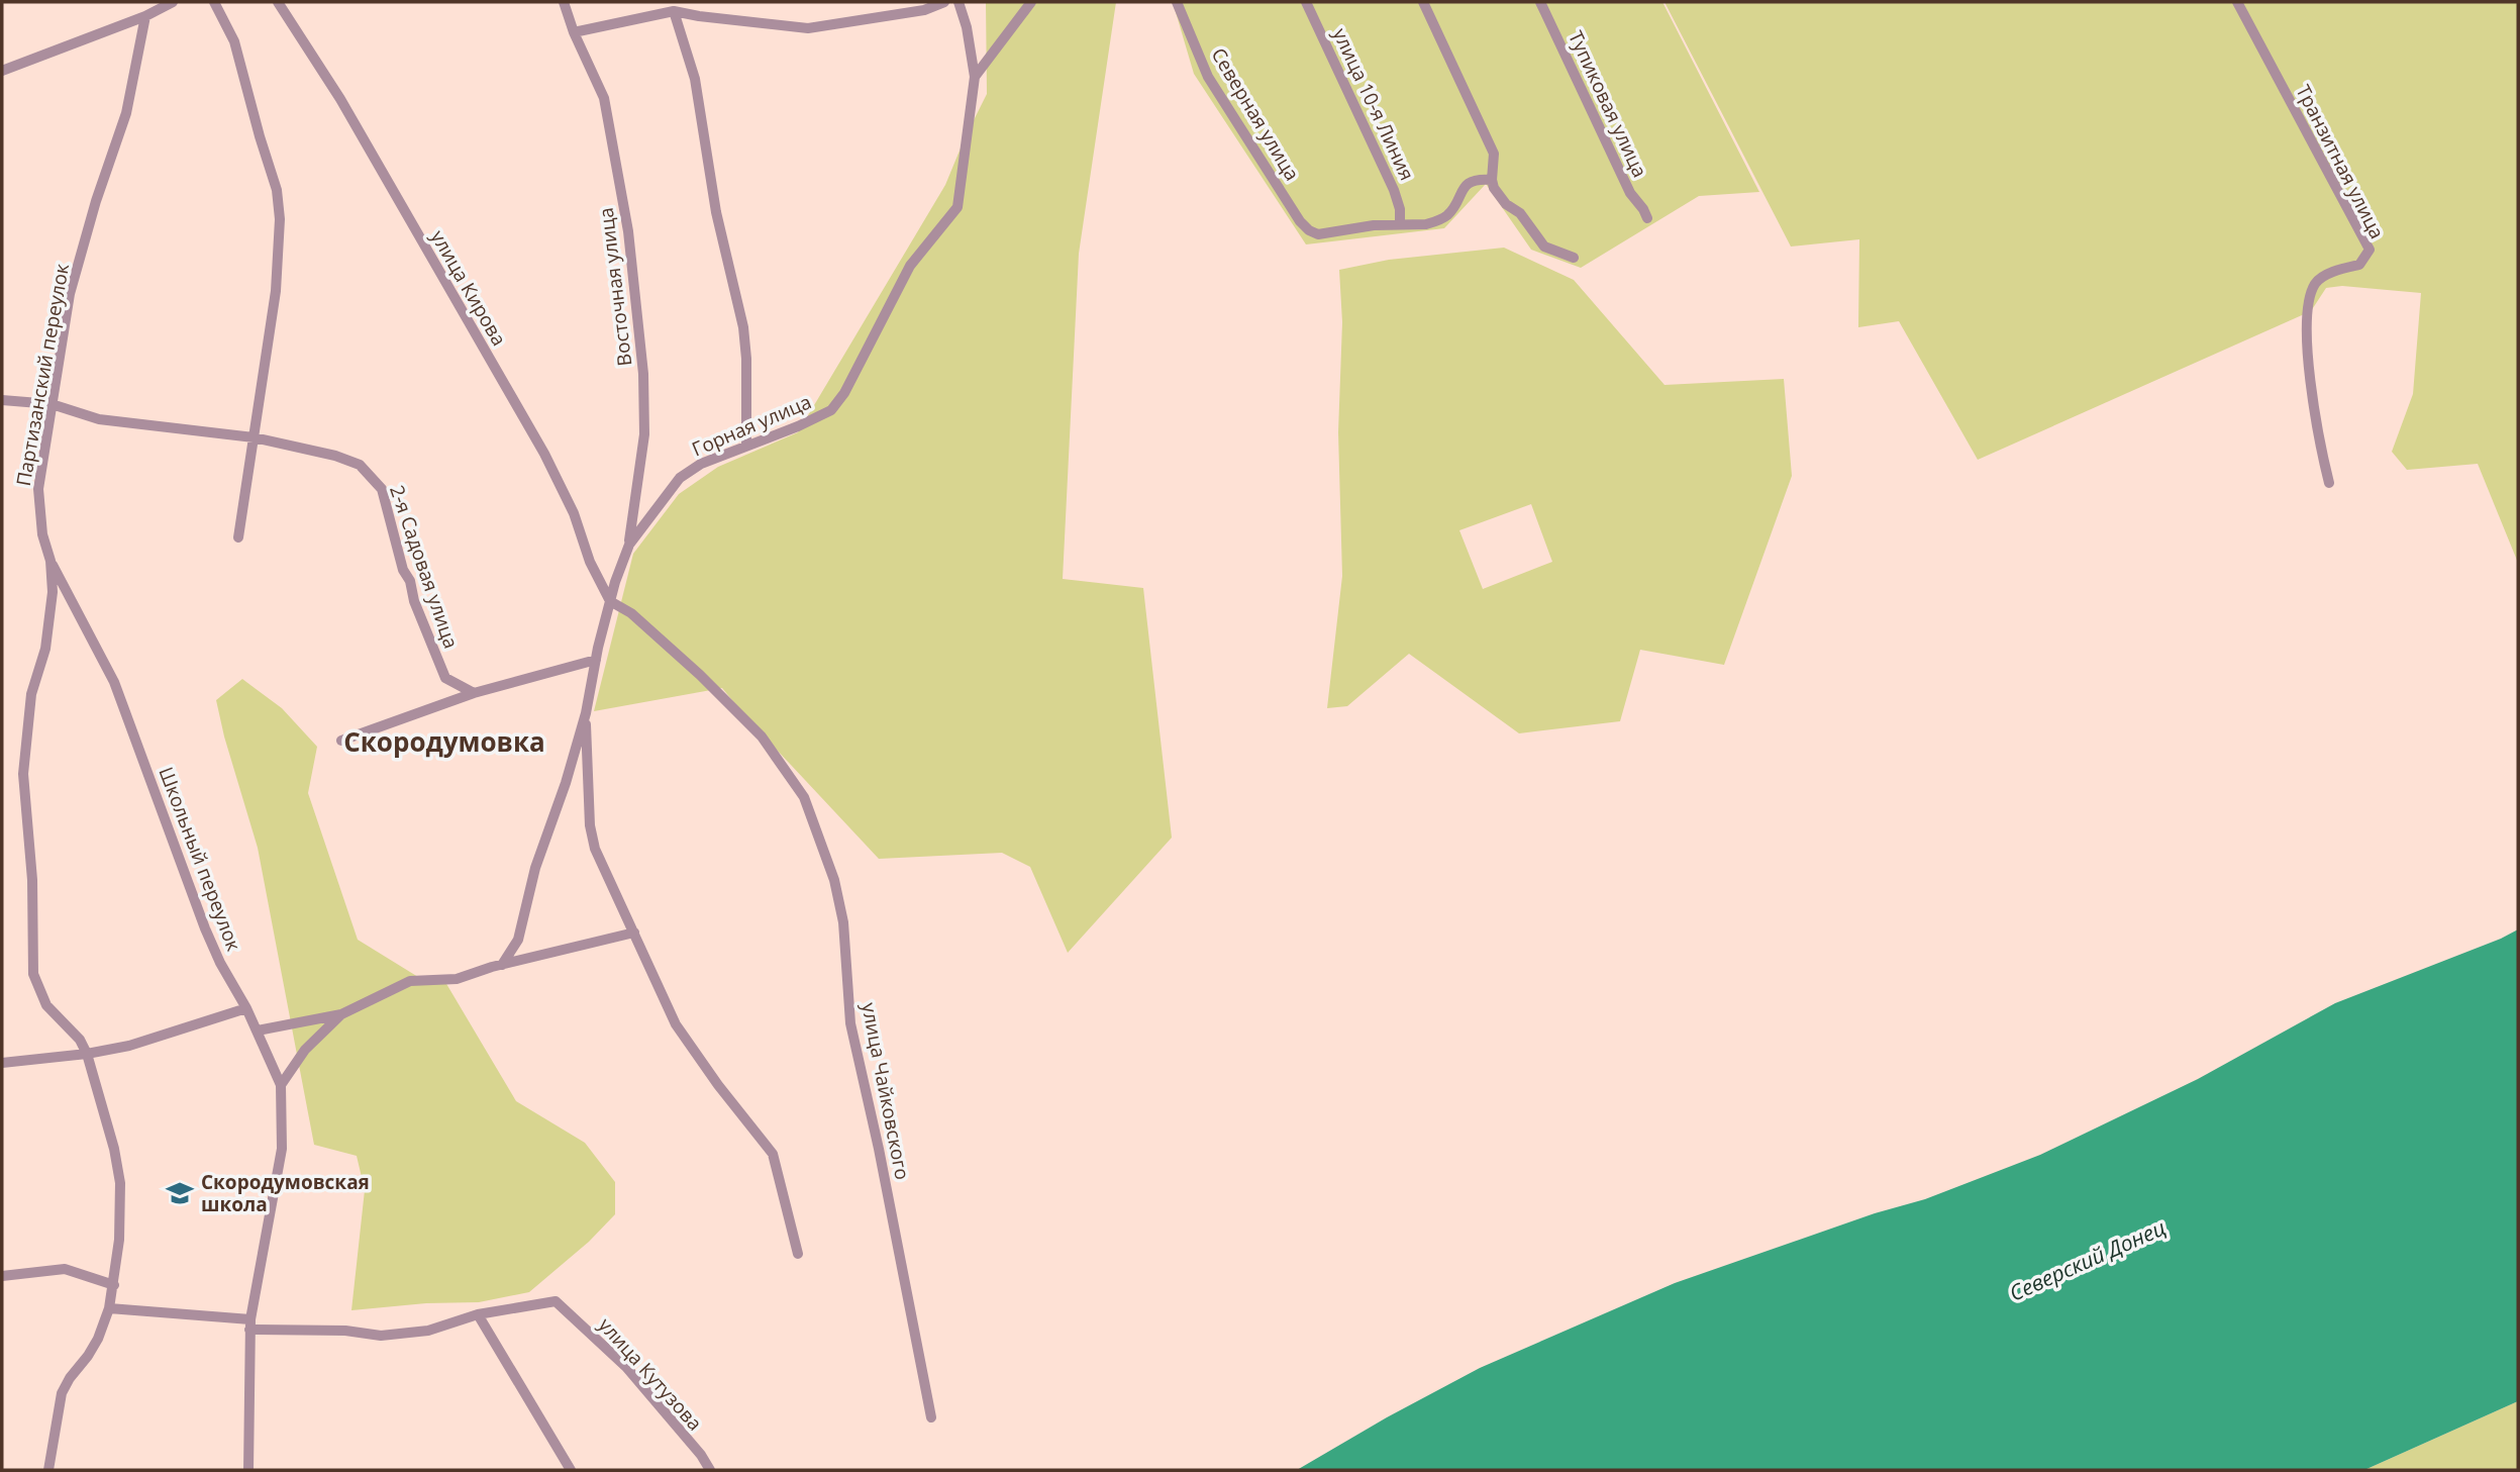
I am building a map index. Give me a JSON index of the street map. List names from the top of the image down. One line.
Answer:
{"streets":{"street":["улица 10-я Линия","Тупиковая улица","Северная улица","Транзитная улица","Восточная улица","улица Кирова","Партизанский переулок","Горная улица","2-я Садовая улица","Школьный переулок","улица Чайковского","улица Кутузова"]},"crossings":[["улица 10-я Линия","Северная улица"],["Восточная улица","Горная улица"],["улица Кирова","Горная улица"],["улица Кирова","улица Чайковского"],["Партизанский переулок","2-я Садовая улица"],["Партизанский переулок","Школьный переулок"],["Партизанский переулок","улица Кутузова"],["Горная улица","улица Чайковского"],["Школьный переулок","улица Кутузова"]],"districts":["Скородумовка"],"water":["Северский Донец"],"places":{"school or university":["Скородумовская школа"]}}
